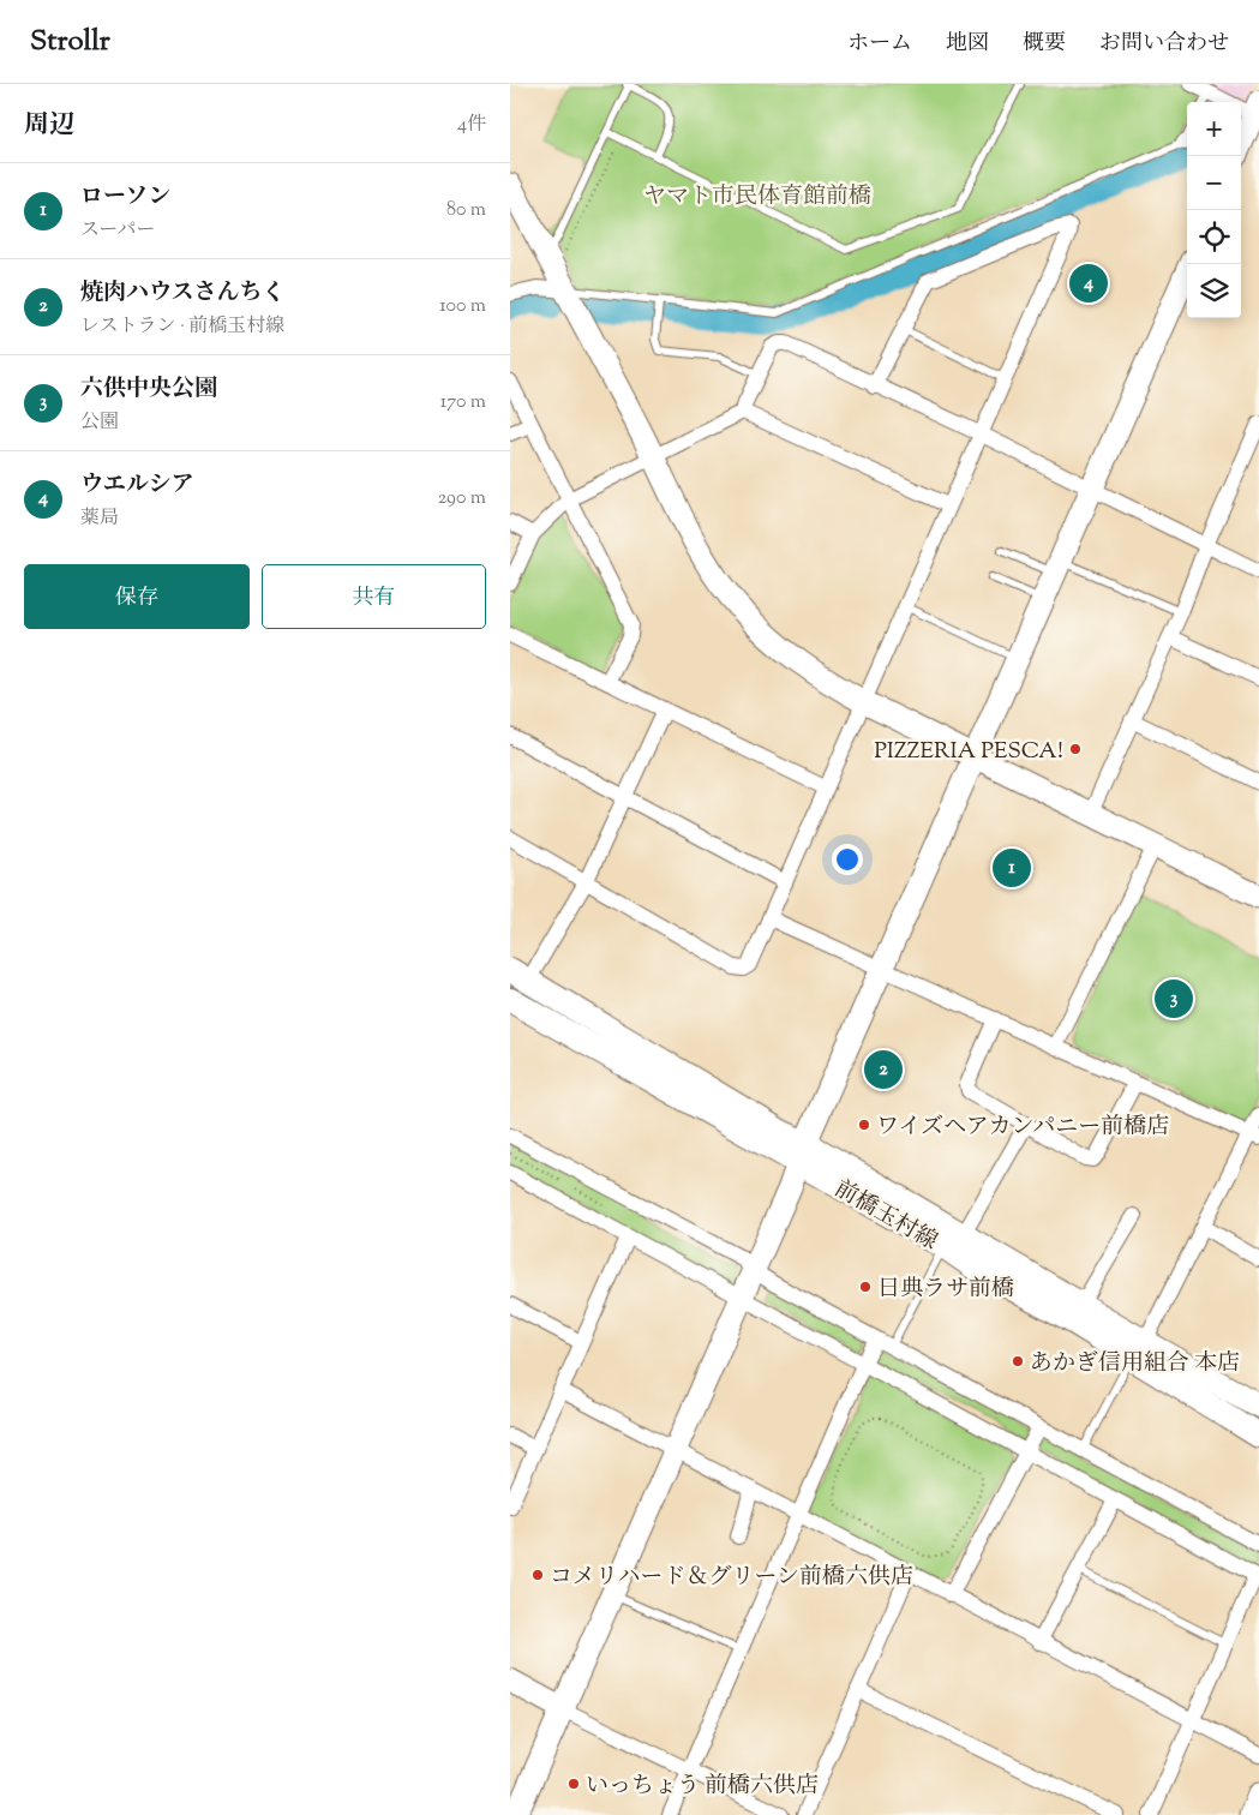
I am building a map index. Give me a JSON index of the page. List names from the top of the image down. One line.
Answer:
{"streets":{"main road":["前橋玉村線"]},"parks":["ヤマト市民体育館前橋"],"places":["PIZZERIA PESCA!","ワイズヘアカンパニー前橋店","日典ラサ前橋","あかぎ信用組合 本店","コメリハード＆グリーン前橋六供店","いっちょう 前橋六供店"],"page":{"header":"Strollr","nav":["ホーム","地図","概要","お問い合わせ"],"heading":["周辺","4件"],"map_buttons":["+","−"],"list":[{"mark":"1","name":"ローソン","note":"スーパー","value":"80 m"},{"mark":"2","name":"焼肉ハウスさんちく","note":"レストラン · 前橋玉村線","value":"100 m"},{"mark":"3","name":"六供中央公園","note":"公園","value":"170 m"},{"mark":"4","name":"ウエルシア","note":"薬局","value":"290 m"}],"pins":["4","1","3","2"],"buttons":["保存","共有"]}}
